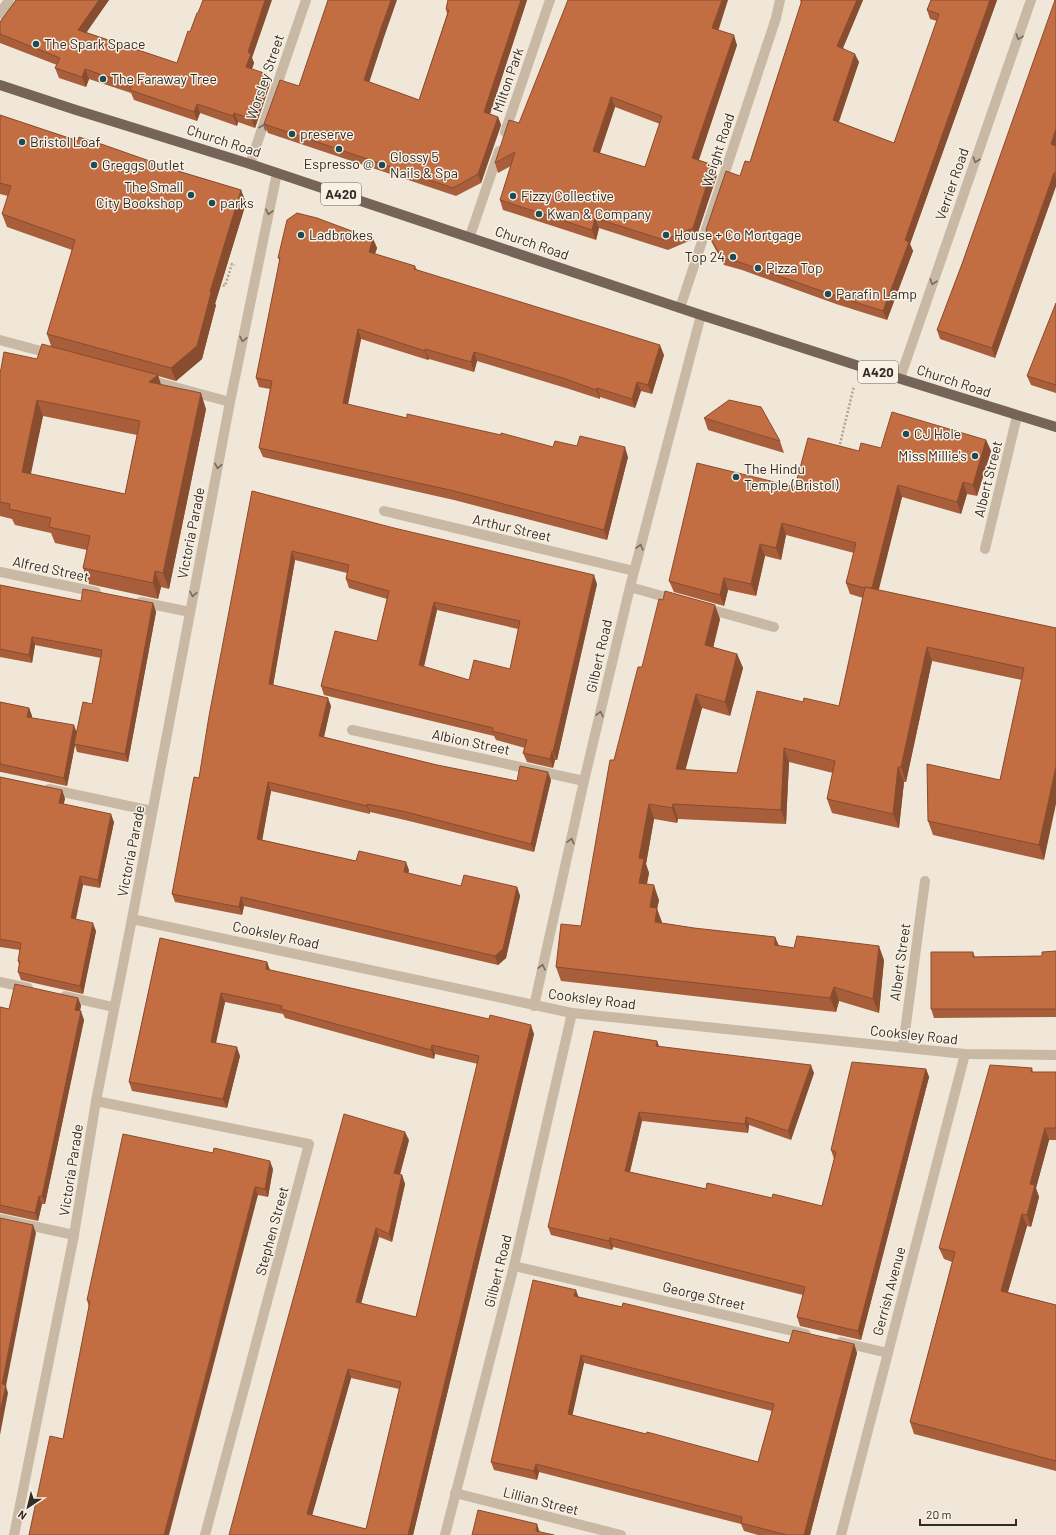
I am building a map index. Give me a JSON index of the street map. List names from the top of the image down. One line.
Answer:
{"streets":{"main road":["Church Road","A420"],"street":["Worsley Street","Milton Park","Weight Road","Verrier Road","Albert Street","Arthur Street","Victoria Parade","Alfred Street","Gilbert Road","Albion Street","Cooksley Road","Stephen Street","Gerrish Avenue","George Street","Lillian Street"]},"crossings":[["Worsley Street","Church Road"],["Milton Park","Church Road"],["Church Road","Weight Road"],["Church Road","Verrier Road"],["Church Road","Albert Street"],["Church Road","Victoria Parade"],["Church Road","Gilbert Road"],["Albert Street","Cooksley Road"],["Arthur Street","Gilbert Road"],["Victoria Parade","Cooksley Road"],["Victoria Parade","Stephen Street"],["Gilbert Road","Albion Street"],["Gilbert Road","Cooksley Road"],["Gilbert Road","George Street"],["Gilbert Road","Lillian Street"],["Cooksley Road","Gerrish Avenue"]],"one_way":["Worsley Street","Verrier Road","Gilbert Road"],"places":["The Spark Space","The Faraway Tree","preserve","Bristol Loaf","Espresso @","Greggs Outlet","Glossy 5 Nails & Spa","The Small City Bookshop","Fizzy Collective","parks","Kwan & Company","Ladbrokes","House + Co Mortgage","Top 24","Pizza Top","Parafin Lamp","CJ Hole","Miss Millie's","The Hindu Temple (Bristol)"],"scale_bar":"20 m","north":"bottom left"}
